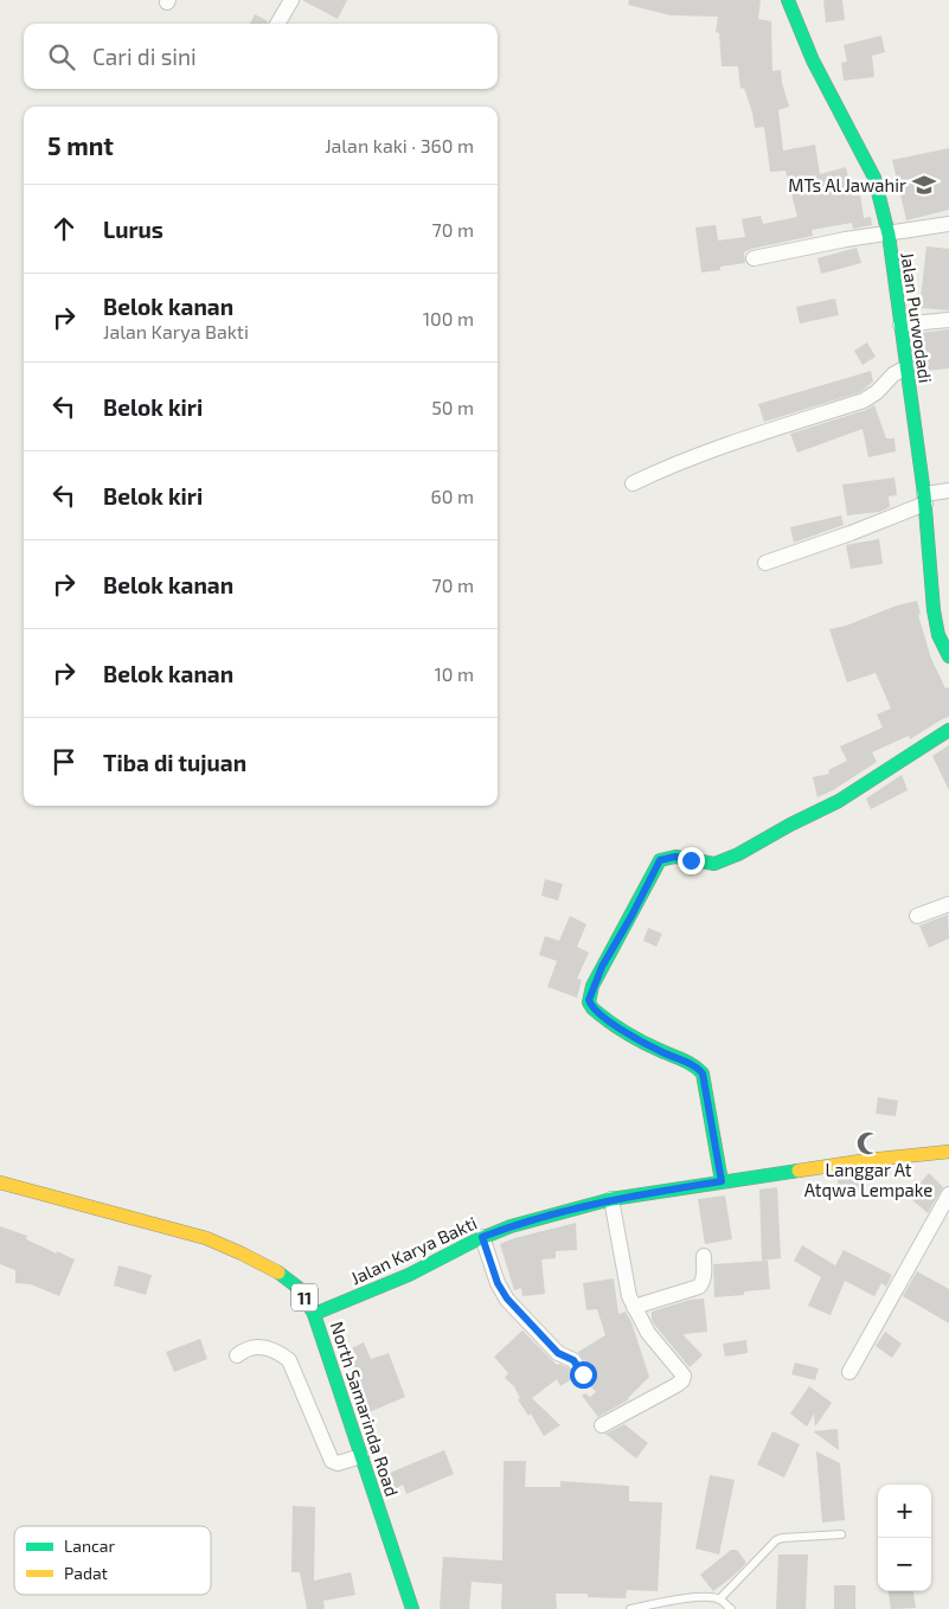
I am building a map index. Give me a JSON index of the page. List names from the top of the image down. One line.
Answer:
{"streets":{"main road":["Jalan Purwodadi","Jalan Karya Bakti","11","North Samarinda Road"]},"crossings":[["Jalan Karya Bakti","North Samarinda Road"]],"places":{"school or university":["MTs Al Jawahir"],"mosque":["Langgar At Atqwa Lempake"]},"legend":["Lancar","Padat"],"page":{"search":"Cari di sini","heading":["5 mnt","Jalan kaki · 360 m"],"list":[["Lurus","70 m"],["Belok kanan","Jalan Karya Bakti","100 m"],["Belok kiri","50 m"],["Belok kiri","60 m"],["Belok kanan","70 m"],["Belok kanan","10 m"],"Tiba di tujuan"],"map_buttons":["+","−"]}}
